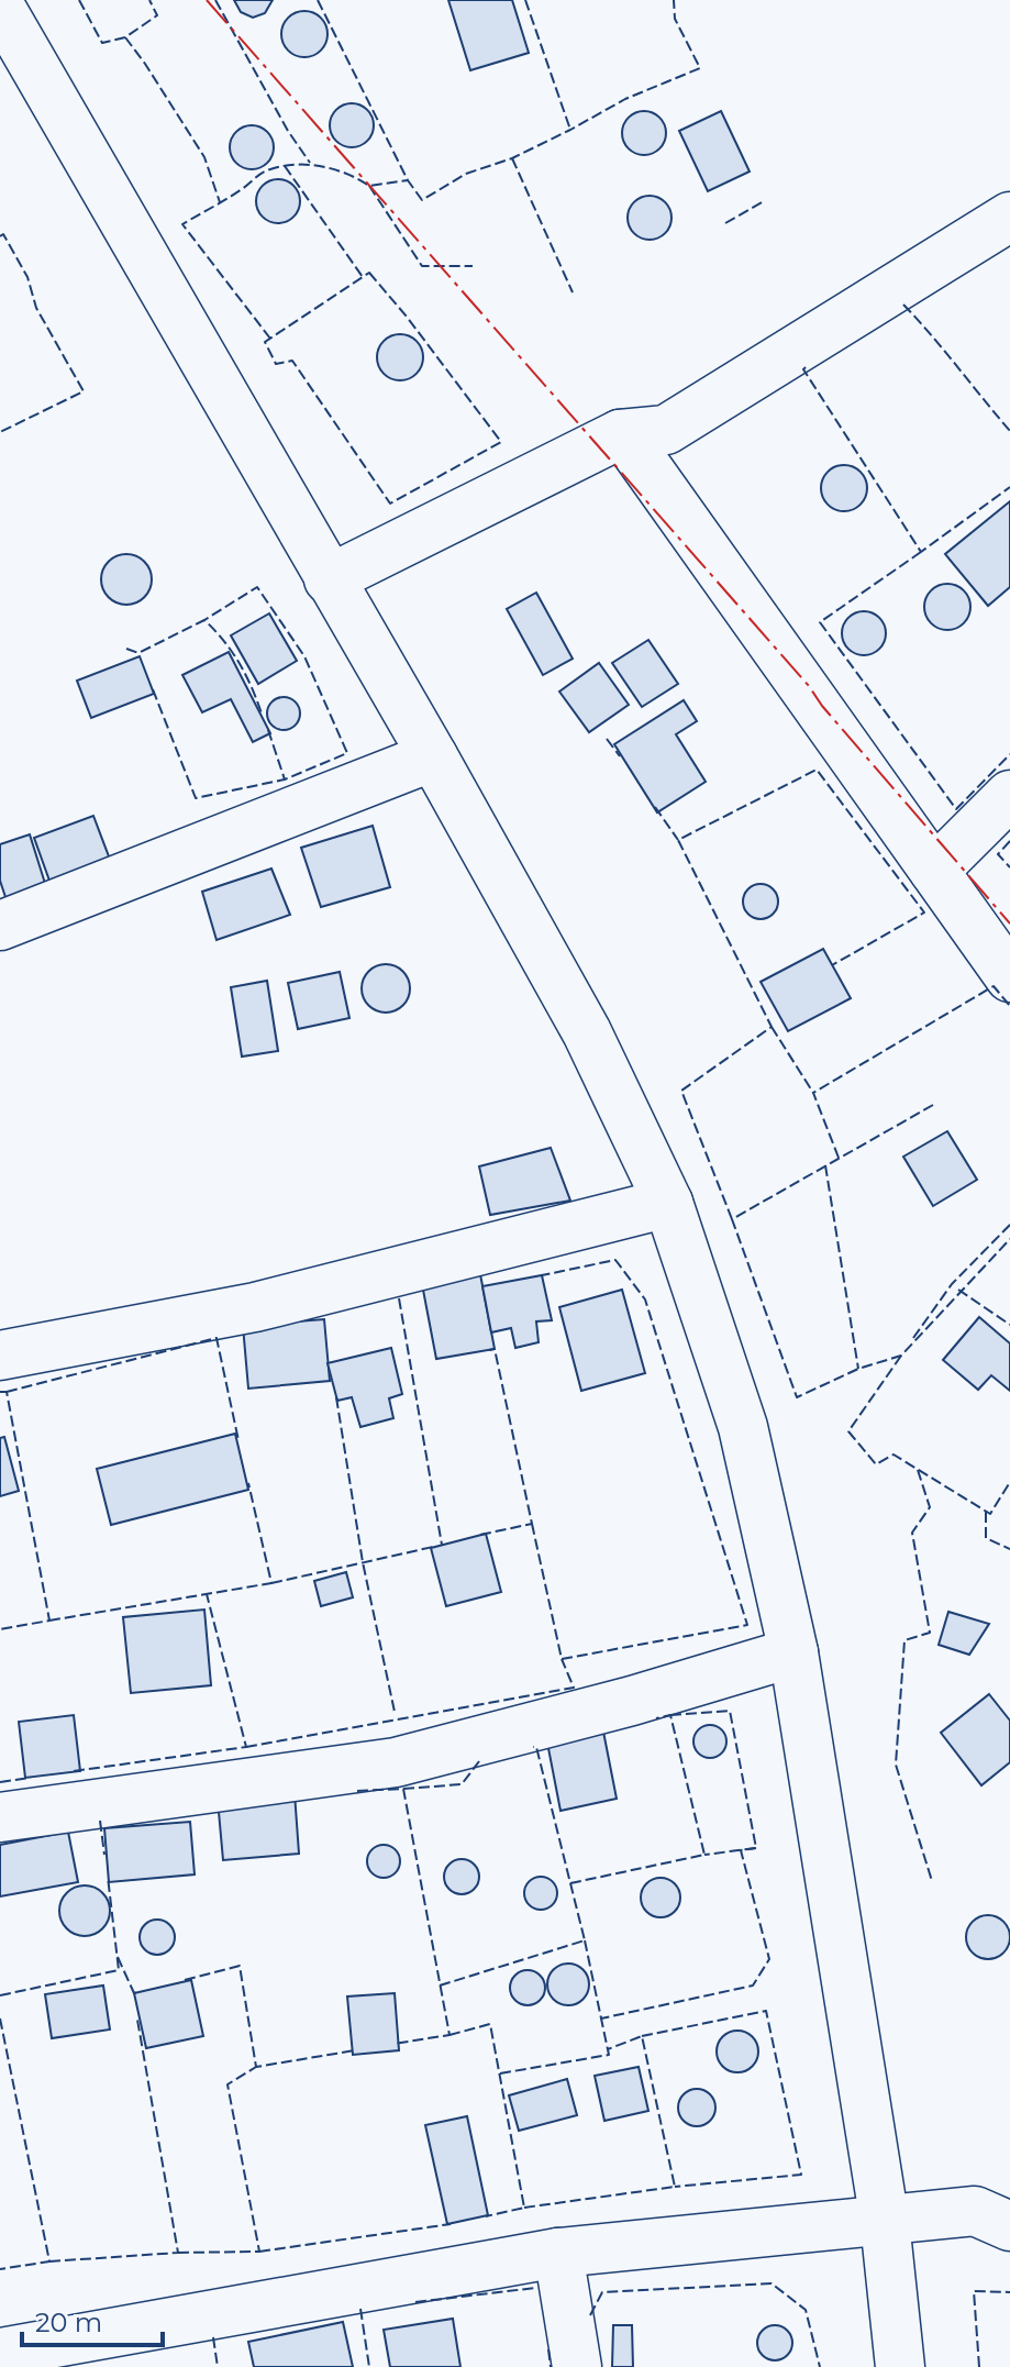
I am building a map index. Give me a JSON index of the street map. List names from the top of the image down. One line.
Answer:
{"scale_bar":"20 m"}
